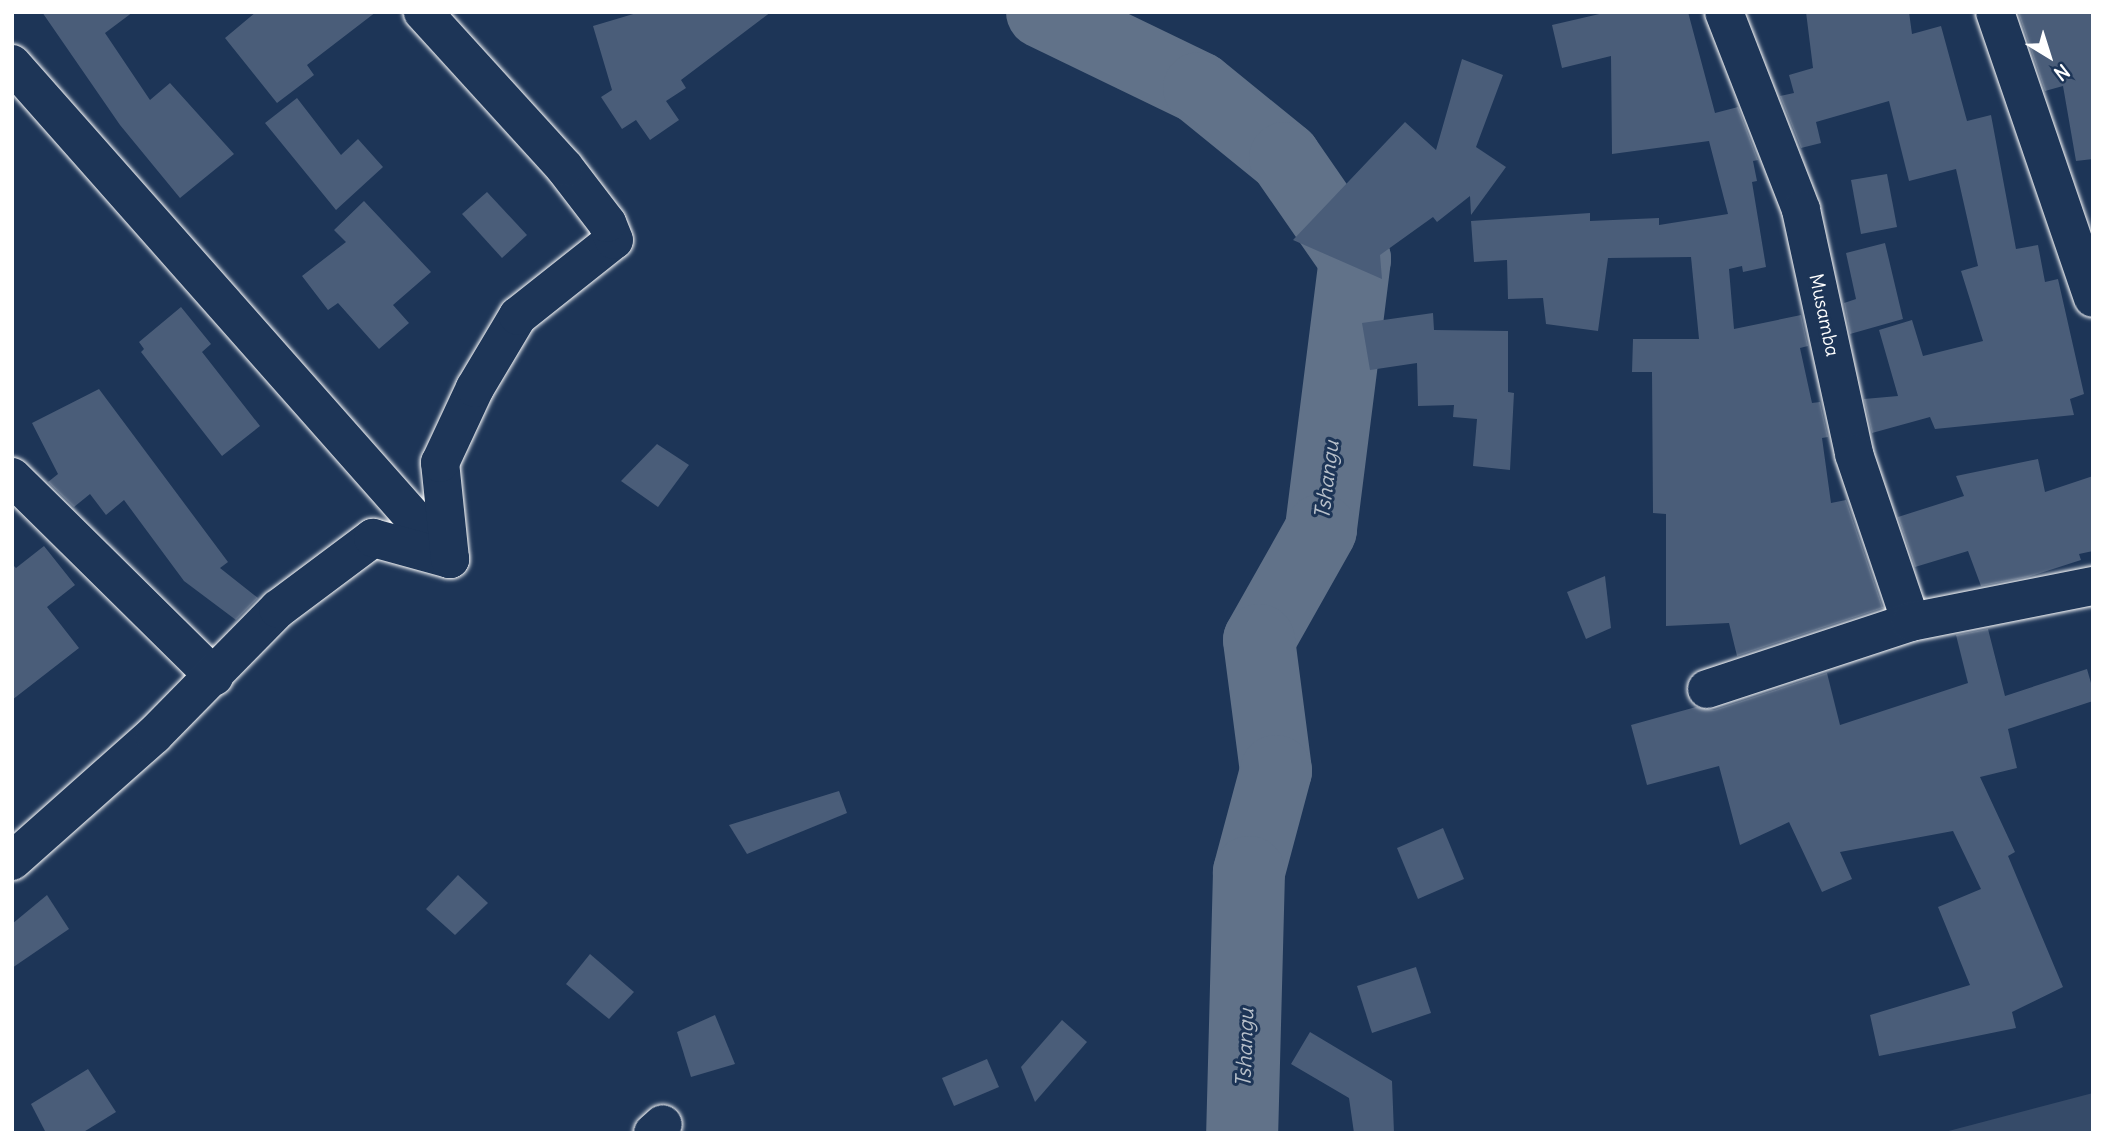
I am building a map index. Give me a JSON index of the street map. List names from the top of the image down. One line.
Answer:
{"streets":{"street":["Musamba"]},"water":["Tshangu"],"north":"bottom right"}
